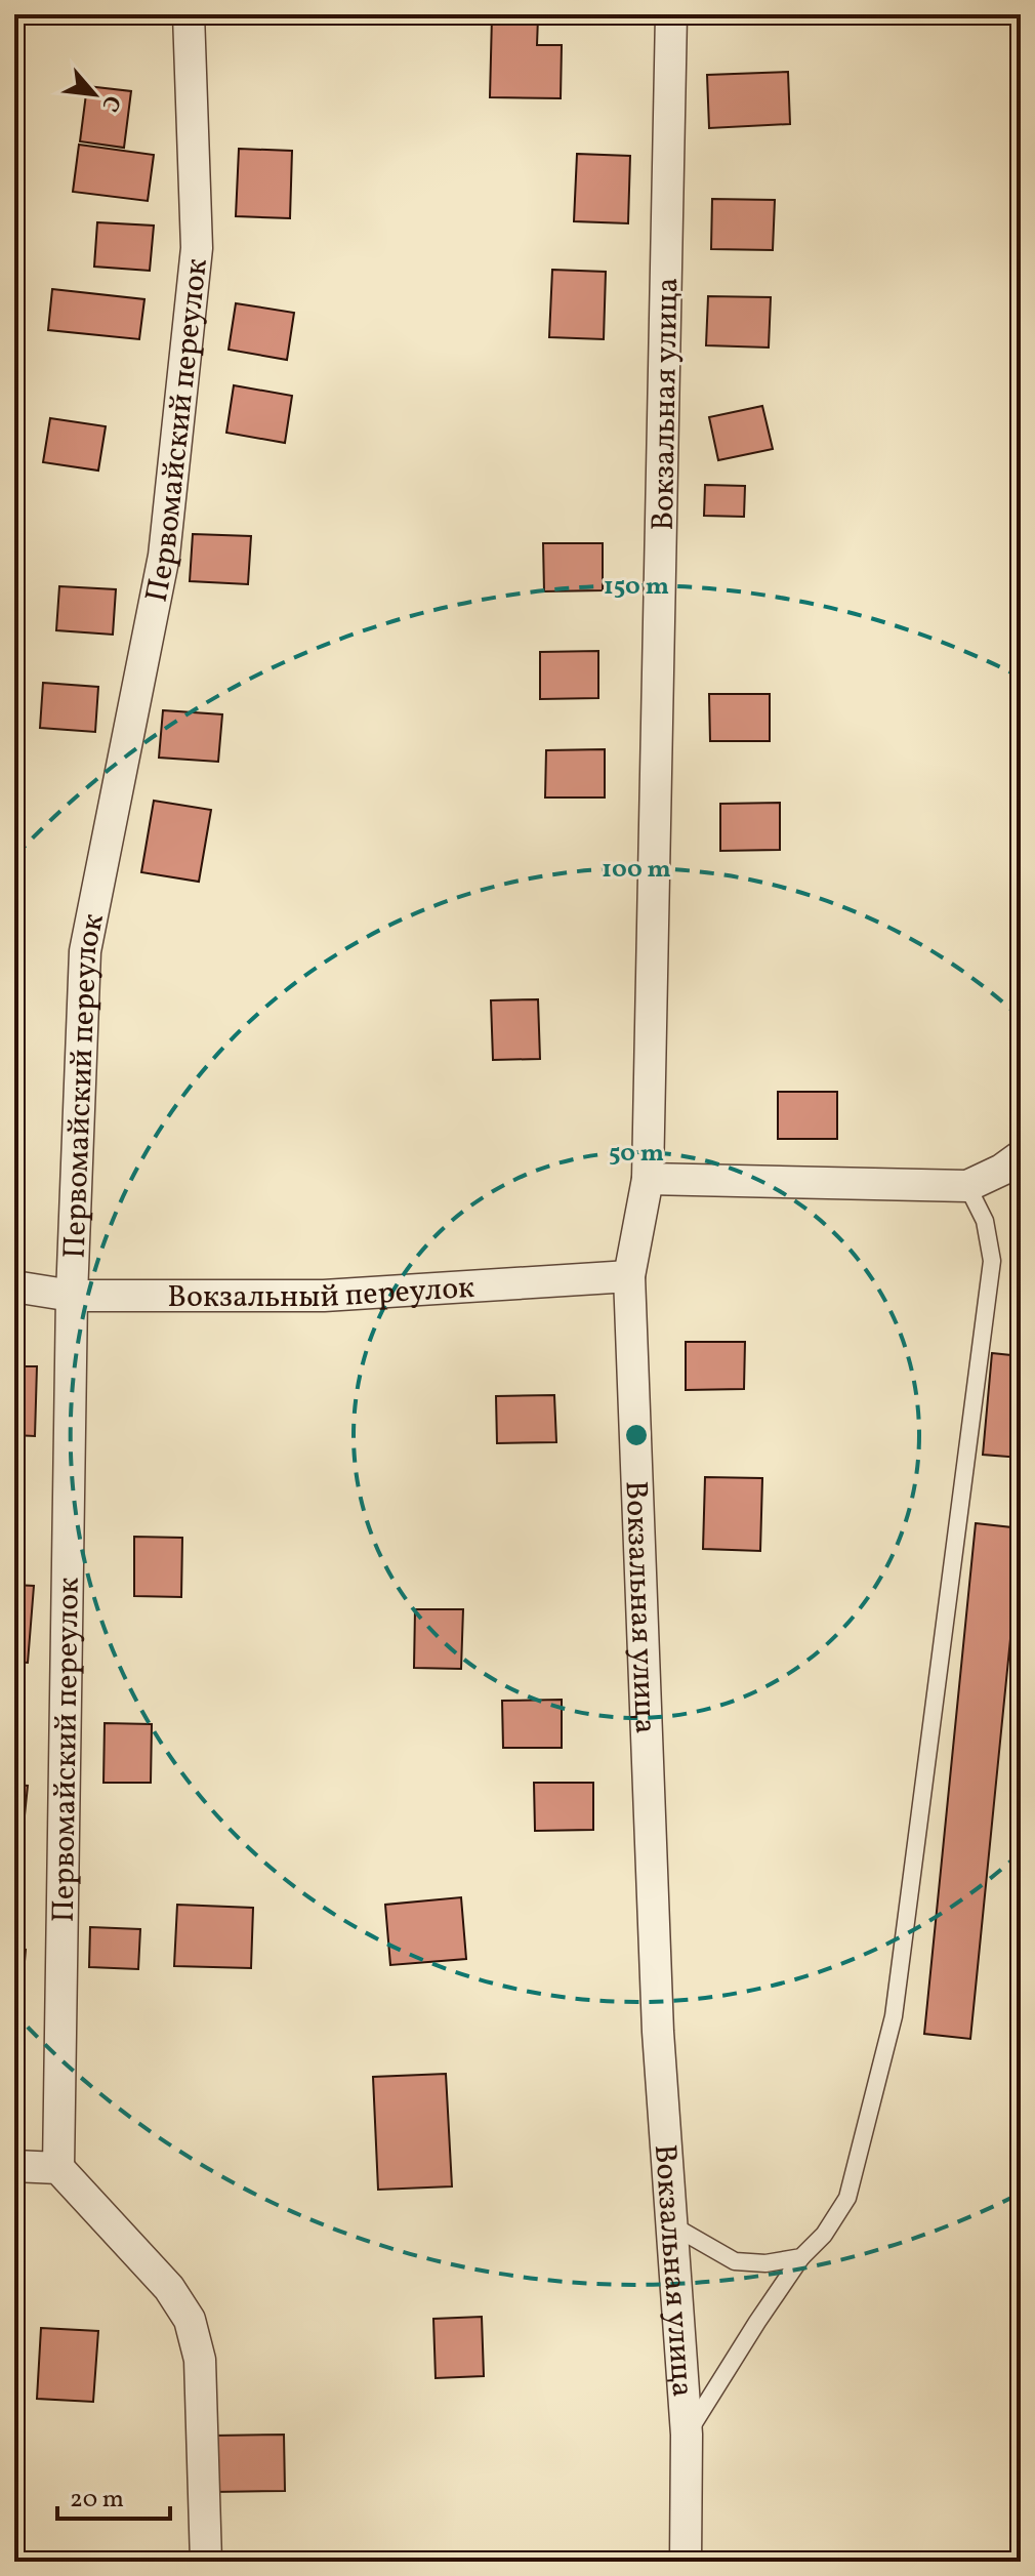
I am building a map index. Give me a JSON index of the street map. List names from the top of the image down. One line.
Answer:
{"streets":{"street":["Вокзальная улица","Первомайский переулок","Вокзальный переулок"]},"crossings":[["Вокзальная улица","Вокзальный переулок"],["Первомайский переулок","Вокзальный переулок"]],"scale_bar":"20 m","north":"bottom right","rings":["150 m","100 m","50 m"]}
